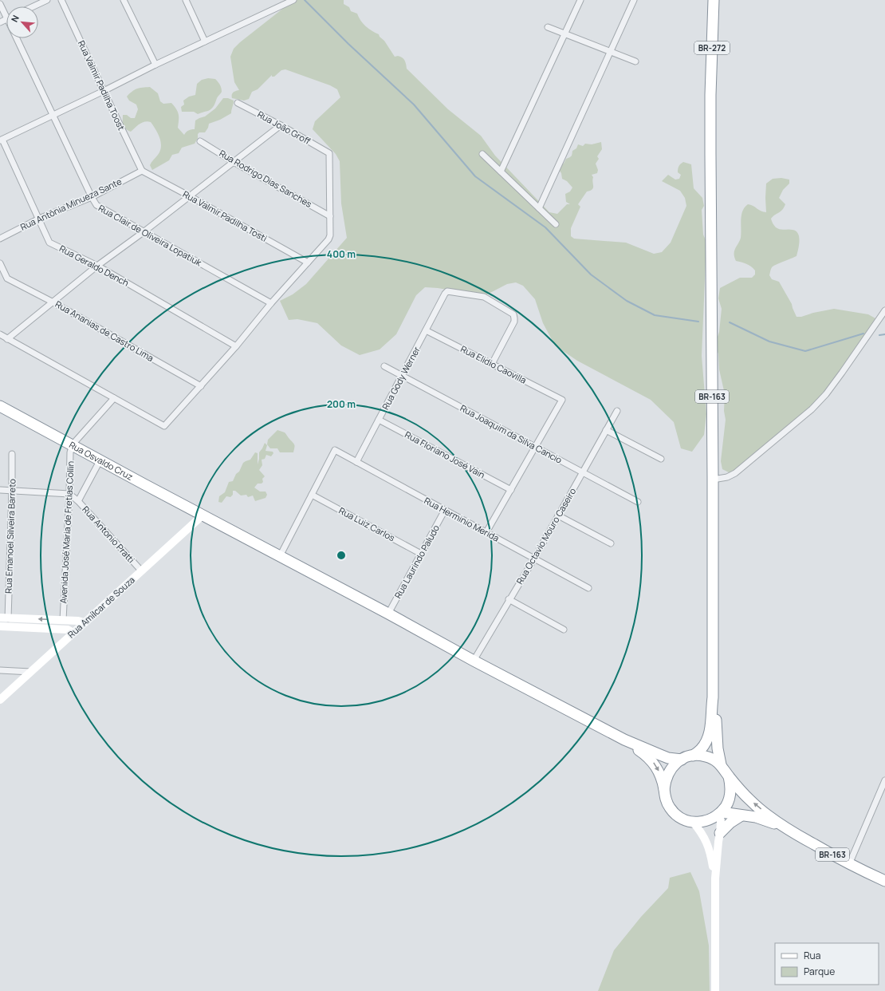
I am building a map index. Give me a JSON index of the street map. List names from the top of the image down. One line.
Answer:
{"streets":{"highway":["BR-272","BR-163","Rua Osvaldo Cruz"],"street":["Rua Valmir Padilha Toost","Rua João Groff","Rua Rodrigo Dias Sanches","Rua Antônia Minueza Sante","Rua Valmir Padilha Tosti","Rua Clair de Oliveira Lopatiuk","Rua Geraldo Dench","Rua Ananias de Castro Lima","Rua Elidio Caovilla","Rua Gody Werner","Rua Joaquim da Silva Cancio","Rua Floriano José Vain","Rua Herminio Merida","Rua Luiz Carlos","Avenida José Maria de Fretias Collin","Rua Antonio Pratti","Rua Emanoel Silveira Barreto","Rua Octavio Mouro Caseiro","Rua Laurindo Paludo","Rua Amílcar de Souza"]},"crossings":[["BR-272","BR-163"],["Rua Valmir Padilha Toost","Rua Antônia Minueza Sante"],["Rua Valmir Padilha Toost","Rua Valmir Padilha Tosti"],["Rua João Groff","Rua Rodrigo Dias Sanches"],["Rua Antônia Minueza Sante","Rua Valmir Padilha Tosti"],["Rua Antônia Minueza Sante","Rua Clair de Oliveira Lopatiuk"],["Rua Antônia Minueza Sante","Rua Geraldo Dench"],["Rua Elidio Caovilla","Rua Gody Werner"],["Rua Elidio Caovilla","Rua Joaquim da Silva Cancio"],["Rua Gody Werner","Rua Joaquim da Silva Cancio"],["Rua Gody Werner","Rua Floriano José Vain"],["Rua Gody Werner","Rua Herminio Merida"],["Rua Joaquim da Silva Cancio","Rua Octavio Mouro Caseiro"],["Rua Osvaldo Cruz","Avenida José Maria de Fretias Collin"],["Rua Osvaldo Cruz","Rua Octavio Mouro Caseiro"],["Rua Osvaldo Cruz","Rua Laurindo Paludo"],["Rua Osvaldo Cruz","Rua Amílcar de Souza"],["Rua Herminio Merida","Rua Luiz Carlos"],["Rua Herminio Merida","Rua Octavio Mouro Caseiro"],["Rua Herminio Merida","Rua Laurindo Paludo"],["Rua Luiz Carlos","Rua Laurindo Paludo"],["Avenida José Maria de Fretias Collin","Rua Antonio Pratti"],["Rua Antonio Pratti","Rua Amílcar de Souza"]],"legend":["Rua","Parque"],"north":"top left","rings":["400 m","200 m"]}
